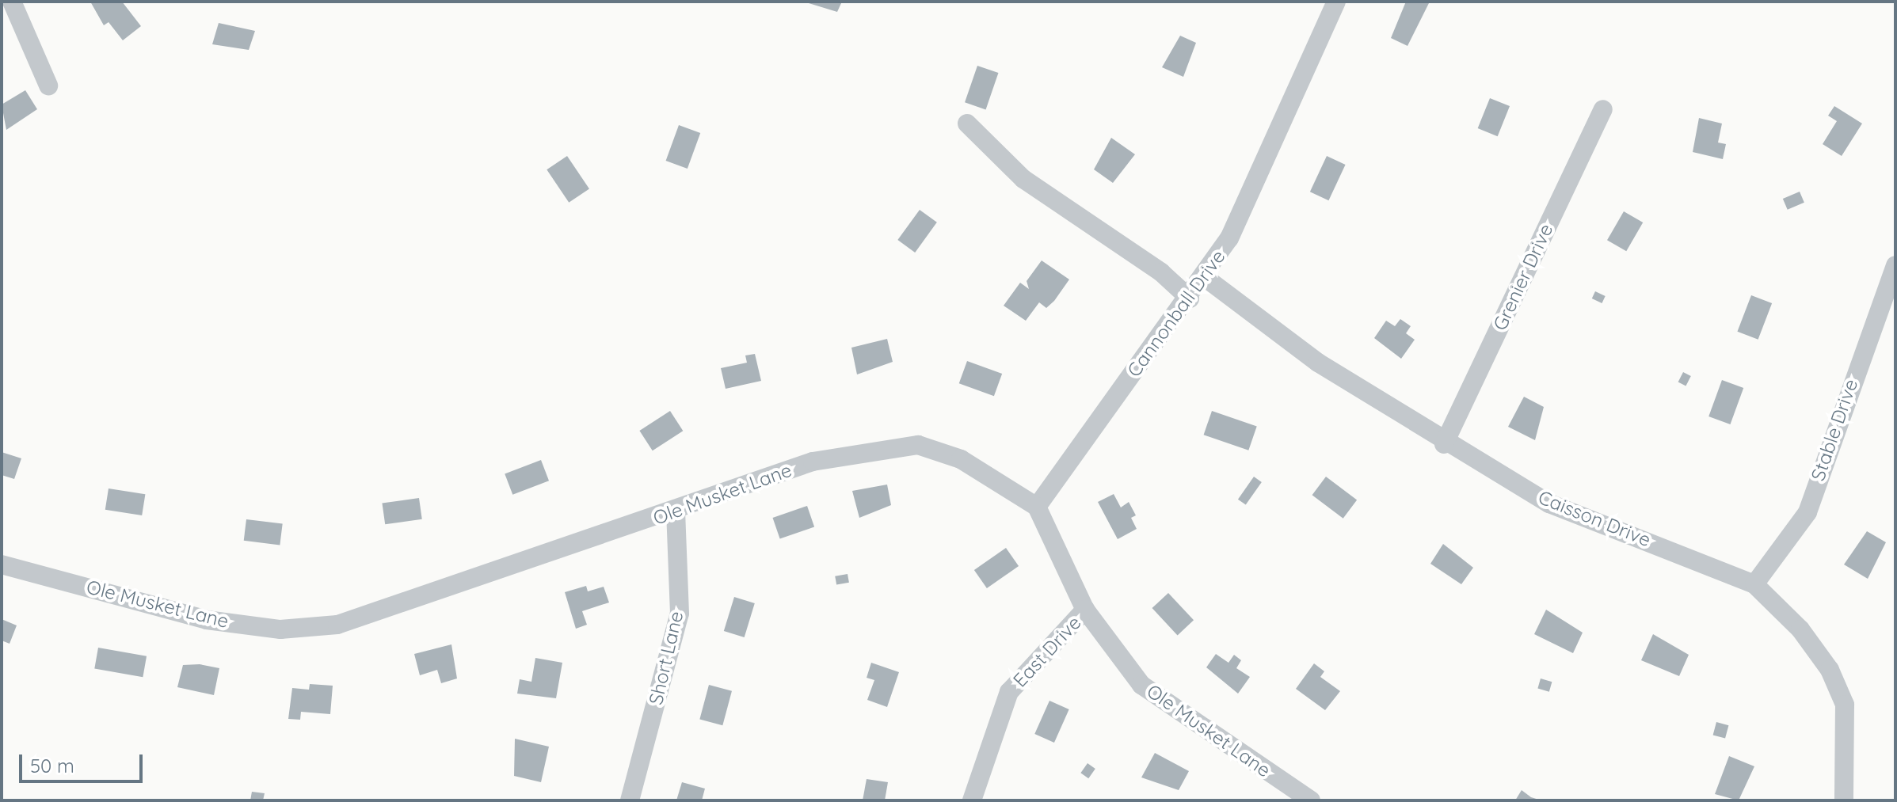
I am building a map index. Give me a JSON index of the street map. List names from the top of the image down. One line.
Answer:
{"streets":{"street":["Grenier Drive","Cannonball Drive","Stable Drive","Ole Musket Lane","Caisson Drive","East Drive","Short Lane"]},"crossings":[["Grenier Drive","Caisson Drive"],["Cannonball Drive","Ole Musket Lane"],["Cannonball Drive","Caisson Drive"],["Stable Drive","Caisson Drive"],["Ole Musket Lane","East Drive"],["Ole Musket Lane","Short Lane"]],"scale_bar":"50 m"}
